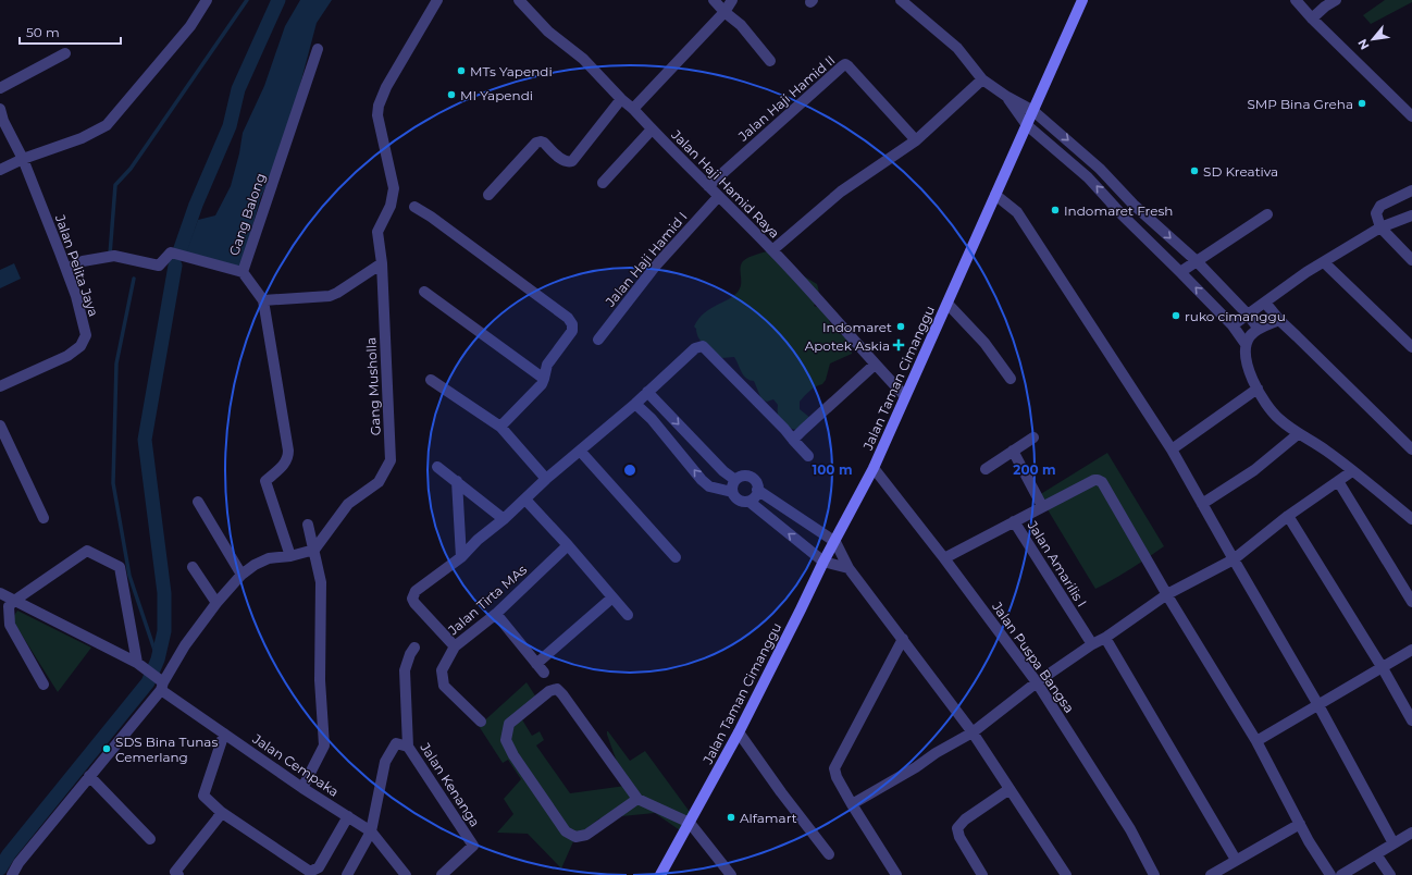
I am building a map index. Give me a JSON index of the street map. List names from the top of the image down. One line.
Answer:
{"streets":{"street":["Jalan Haji Hamid II","Jalan Haji Hamid Raya","Gang Balong","Jalan Haji Hamid I","Jalan Pelita Jaya","Jalan Taman Cimanggu","Gang Musholla","Jalan Amarilis I","Jalan Tirta MAs","Jalan Puspa Bangsa","Jalan Cempaka","Jalan Kenanga"]},"crossings":[["Jalan Haji Hamid II","Jalan Haji Hamid Raya"],["Jalan Haji Hamid Raya","Jalan Haji Hamid I"],["Jalan Haji Hamid Raya","Jalan Taman Cimanggu"],["Jalan Taman Cimanggu","Jalan Puspa Bangsa"],["Jalan Amarilis I","Jalan Puspa Bangsa"],["Jalan Cempaka","Jalan Kenanga"]],"places":{"other":["MTs Yapendi","MI Yapendi","SMP Bina Greha","SD Kreativa","Indomaret Fresh","ruko cimanggu","Indomaret","SDS Bina Tunas Cemerlang","Alfamart"],"health":["Apotek Askia"]},"scale_bar":"50 m","north":"bottom left","rings":["100 m","200 m"]}
